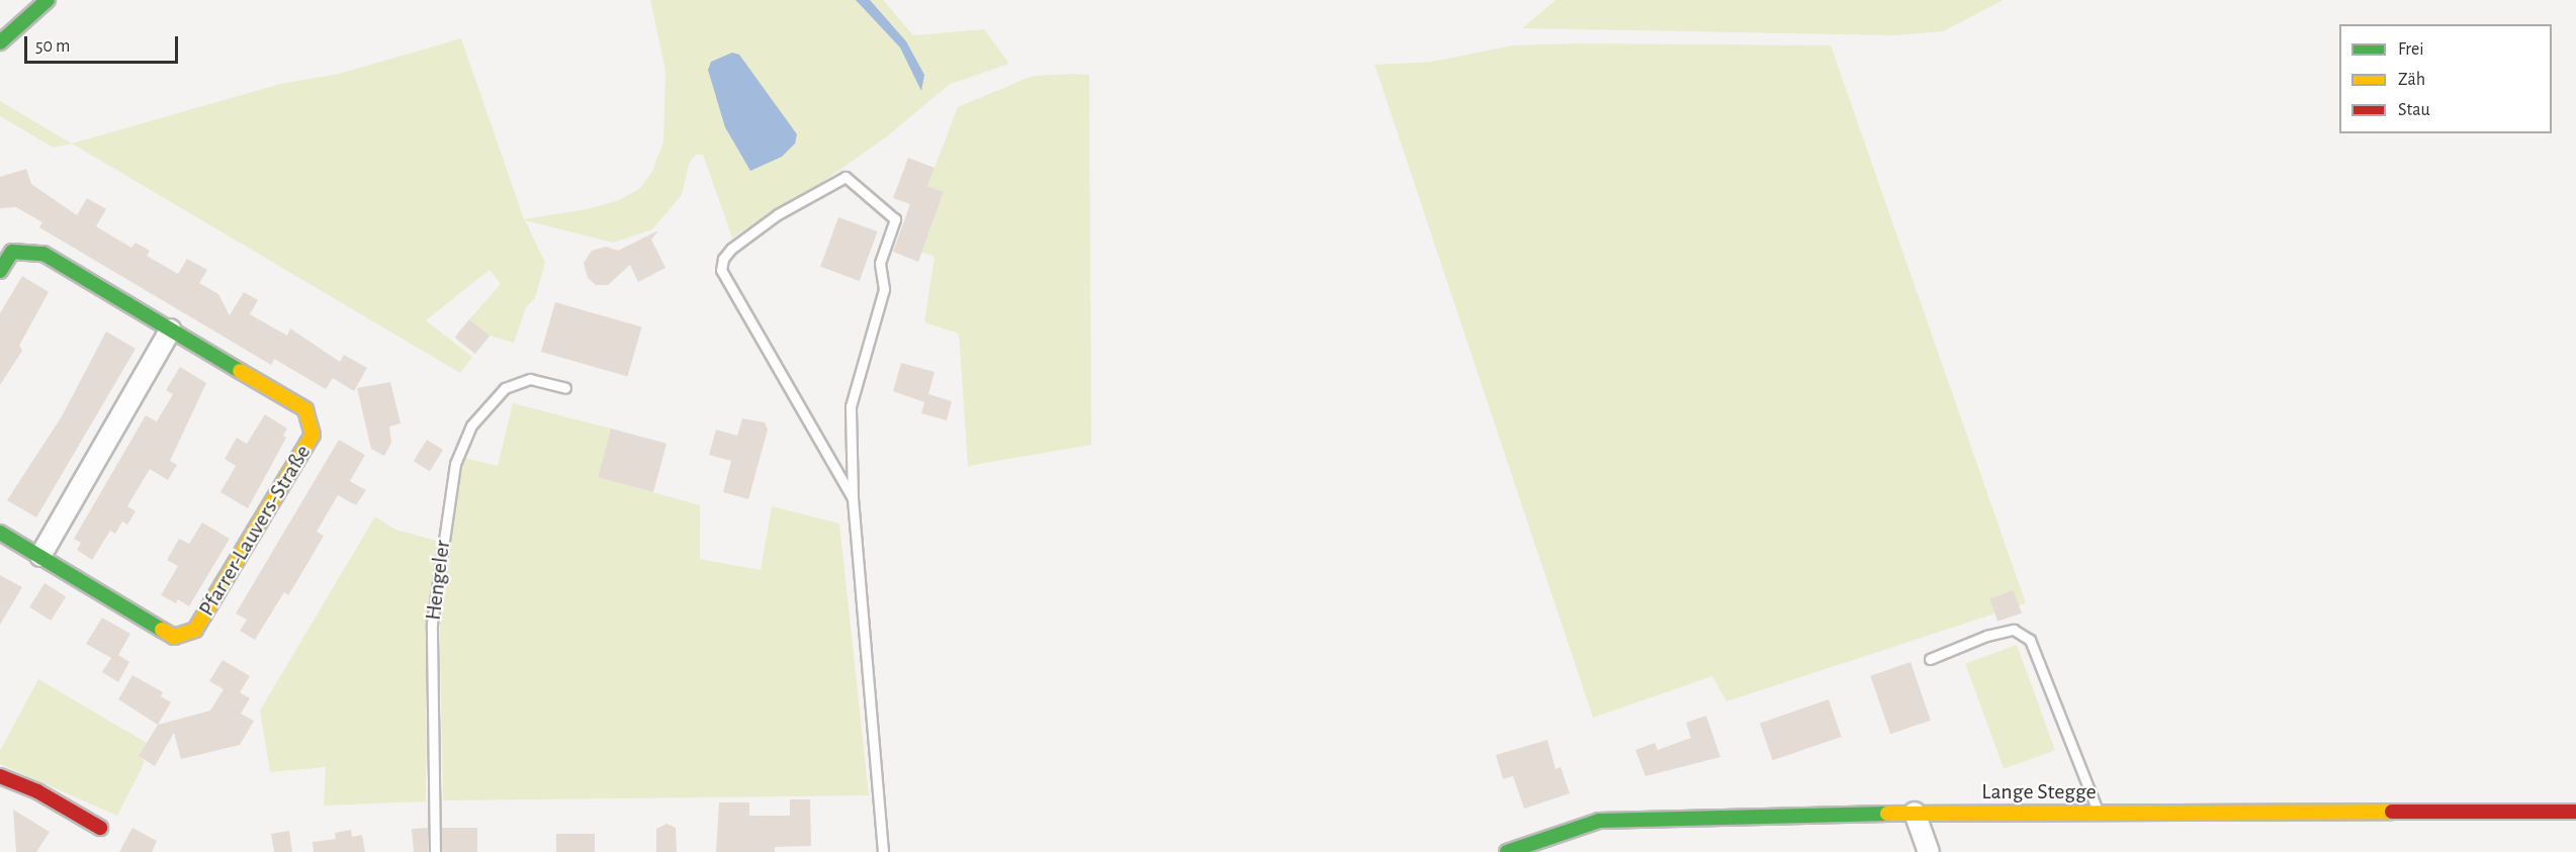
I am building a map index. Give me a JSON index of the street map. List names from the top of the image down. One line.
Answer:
{"streets":{"street":["Pfarrer-Lauvers-Straße","Lange Stegge"],"lane":["Hengeler"]},"legend":["Frei","Zäh","Stau"],"scale_bar":"50 m"}
